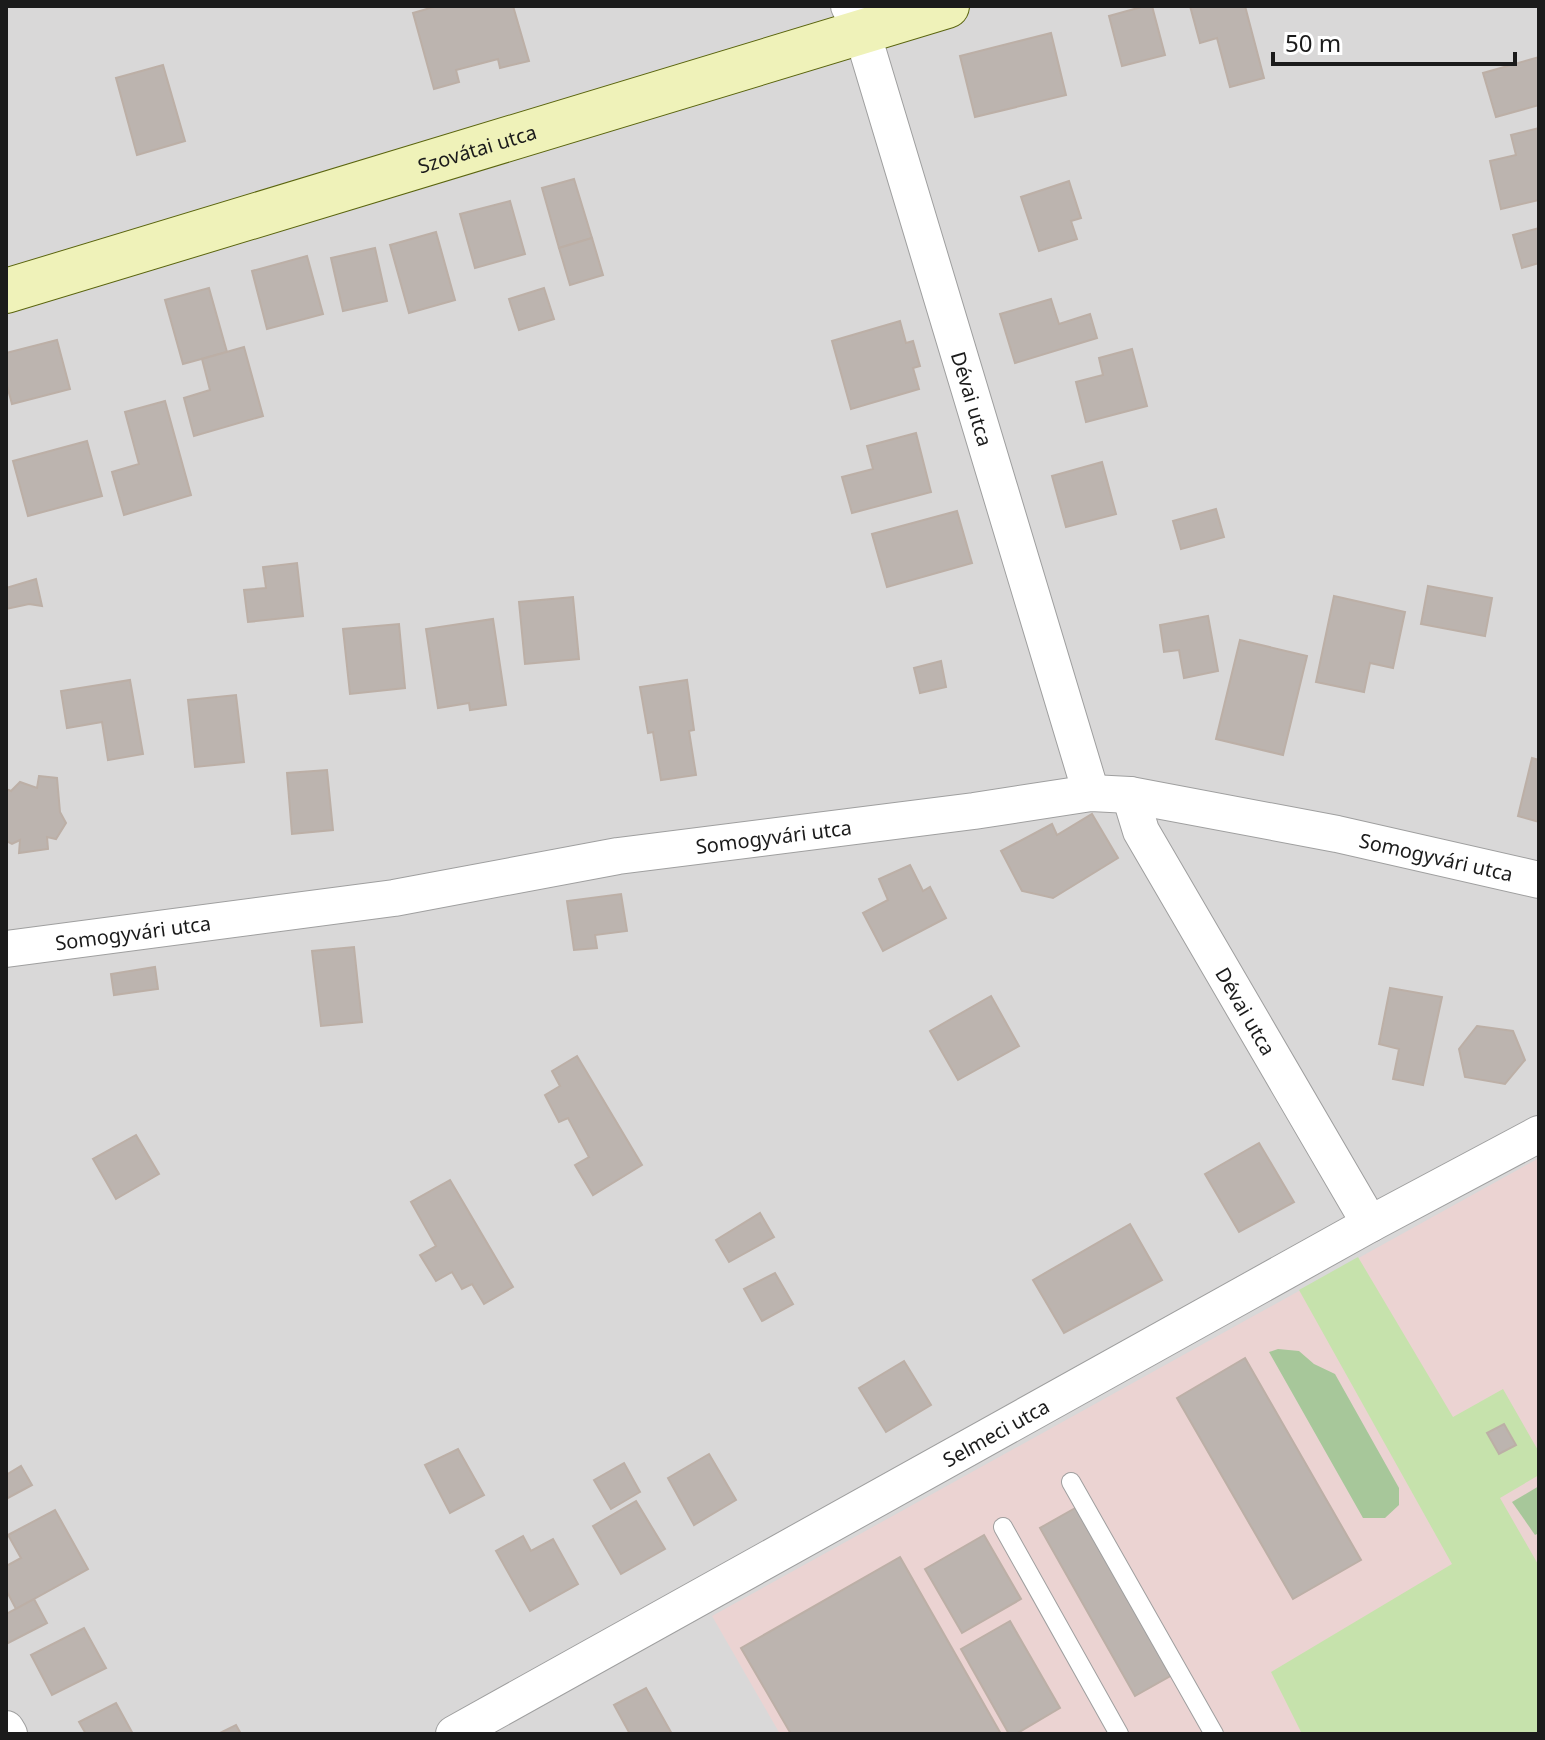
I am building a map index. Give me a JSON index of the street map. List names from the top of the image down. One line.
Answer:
{"streets":{"street":["Szovátai utca","Dévai utca","Somogyvári utca","Selmeci utca"]},"crossings":[["Szovátai utca","Dévai utca"],["Dévai utca","Somogyvári utca"],["Dévai utca","Selmeci utca"]],"scale_bar":"50 m"}
